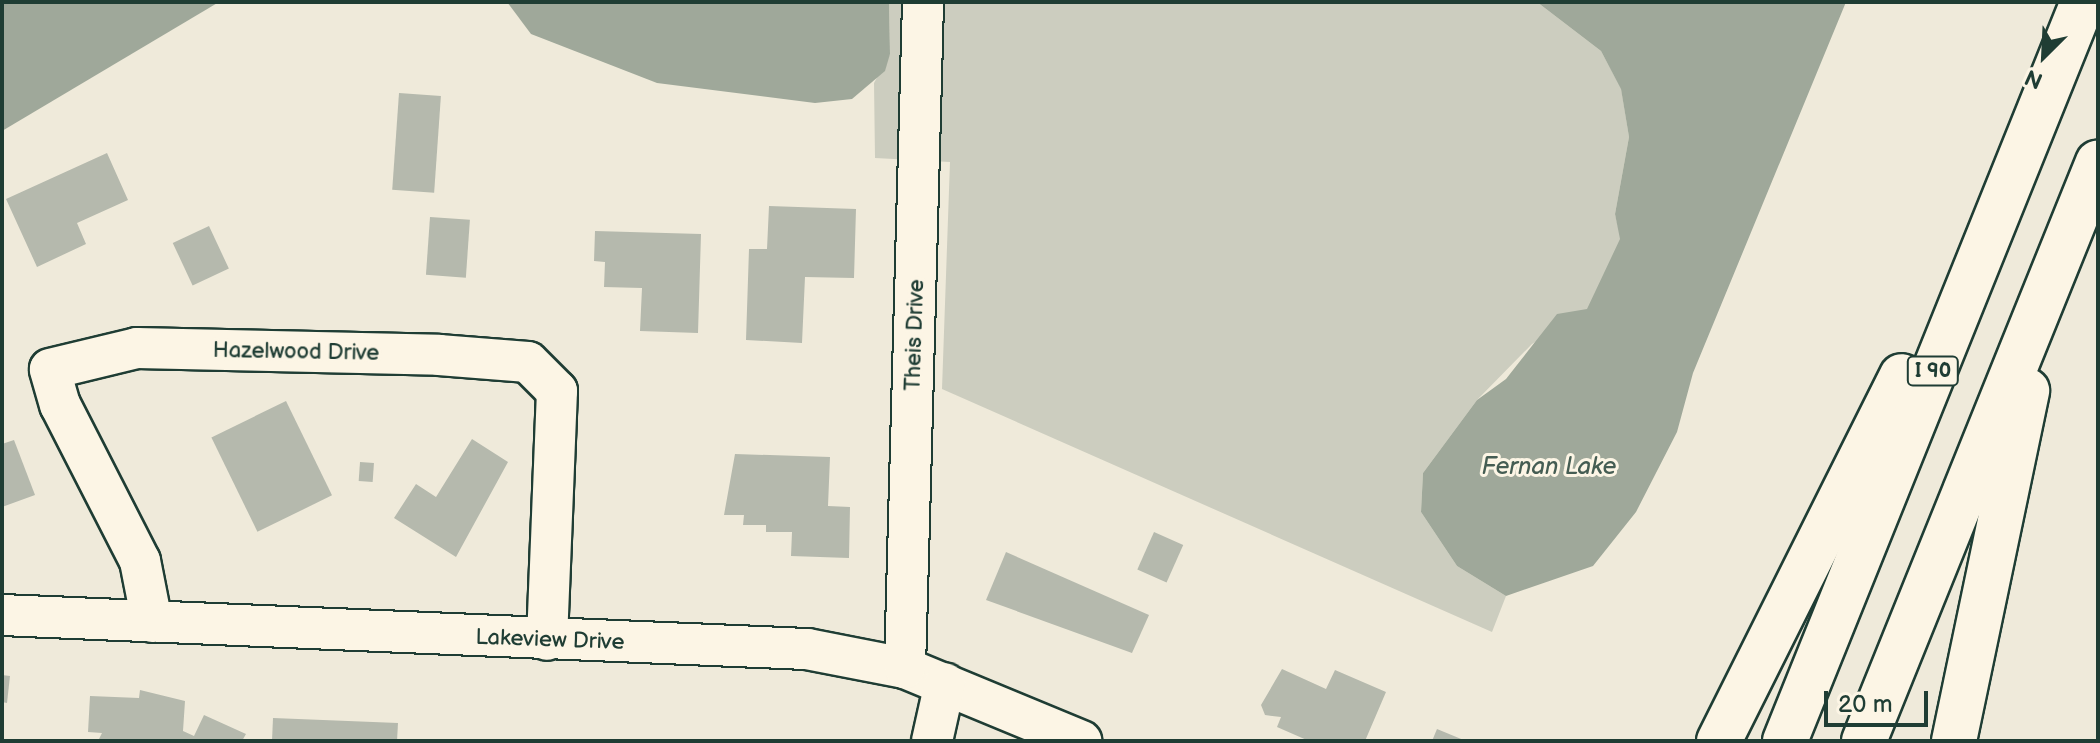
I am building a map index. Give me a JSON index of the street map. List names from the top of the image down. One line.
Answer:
{"streets":{"highway":["I 90"],"street":["Theis Drive","Hazelwood Drive","Lakeview Drive"]},"crossings":[["Theis Drive","Lakeview Drive"],["Hazelwood Drive","Lakeview Drive"]],"water":["Fernan Lake"],"scale_bar":"20 m","north":"bottom left"}
